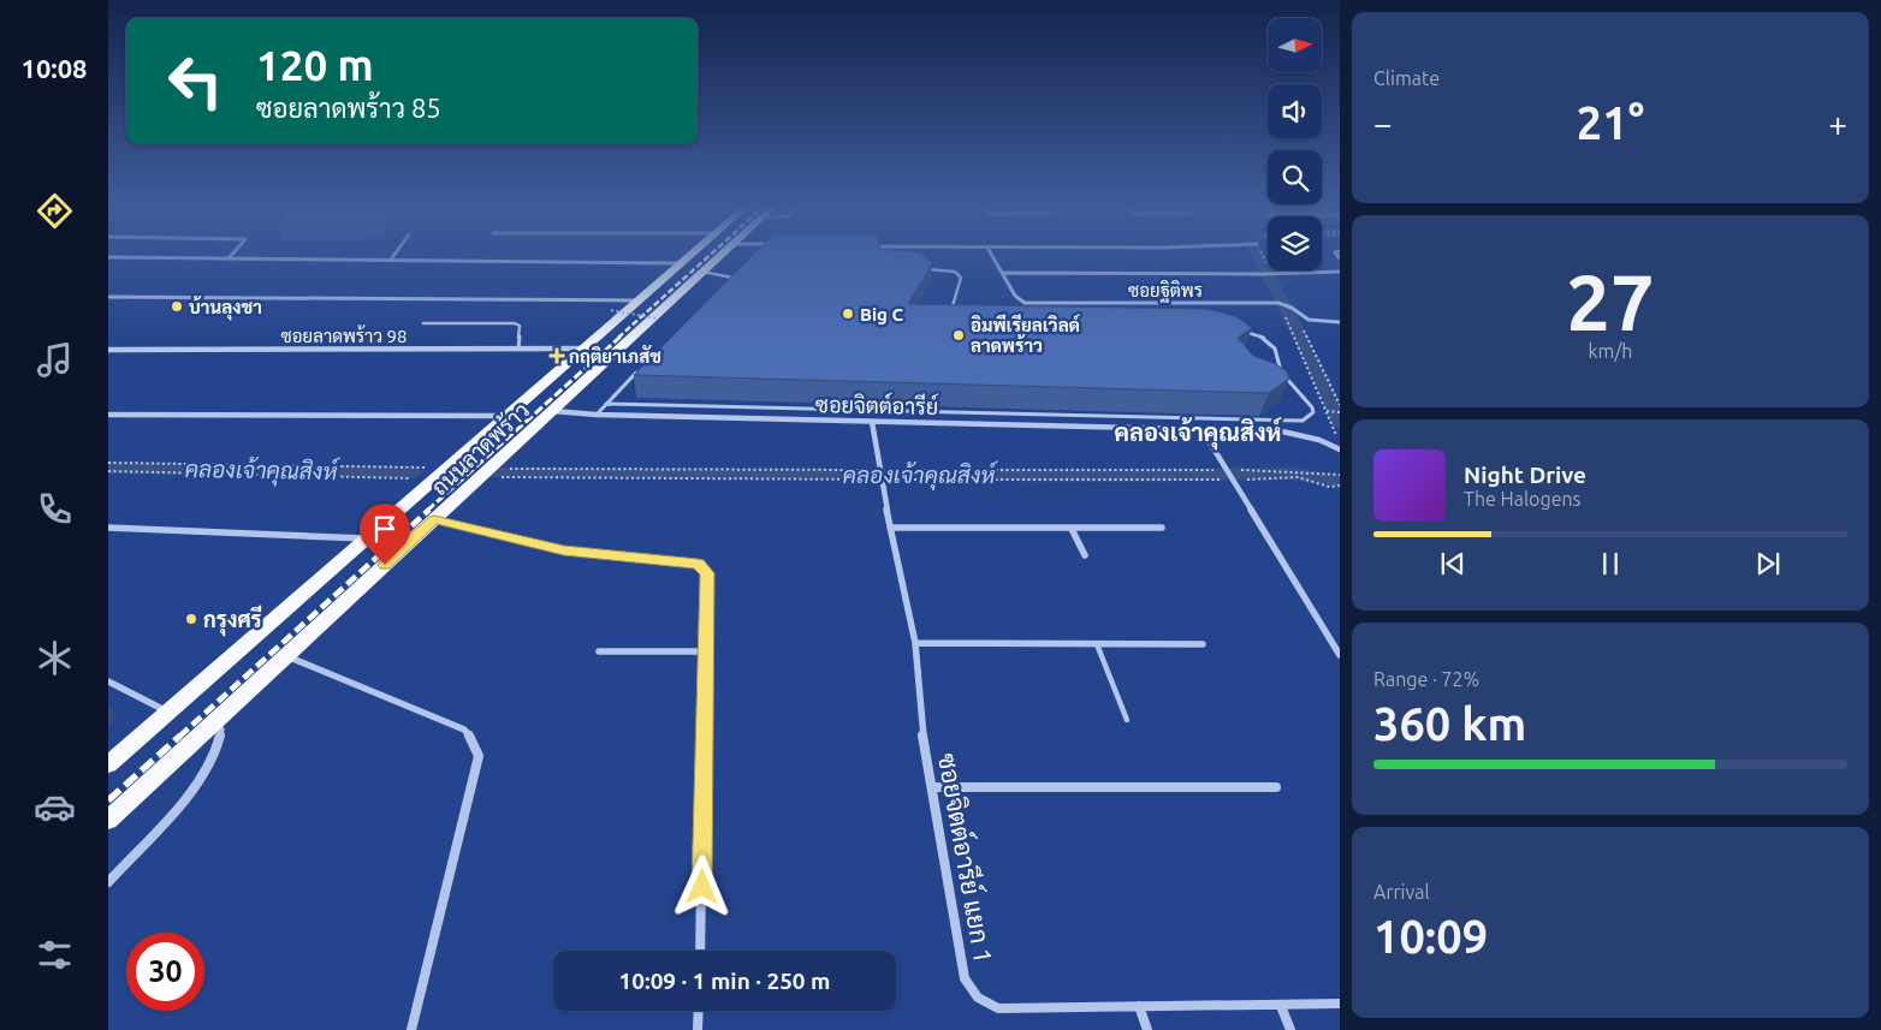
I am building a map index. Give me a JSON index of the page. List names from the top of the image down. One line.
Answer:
{"streets":{"main road":["ถนนลาดพร้าว"],"street":["ซอยฐิติพร","ซอยลาดพร้าว 98","ซอยจิตต์อารีย์","ซอยจิตต์อารีย์ แยก 1"]},"crossings":[["ซอยลาดพร้าว 98","ถนนลาดพร้าว"],["ซอยจิตต์อารีย์","ถนนลาดพร้าว"],["ซอยจิตต์อารีย์","ซอยจิตต์อารีย์ แยก 1"]],"districts":["คลองเจ้าคุณสิงห์"],"water":["คลองเจ้าคุณสิงห์"],"places":{"other":["บ้านลุงชา","Big C","อิมพีเรียลเวิลด์ ลาดพร้าว","กรุงศรี"],"health":["กฤติยาเภสัช"]},"north":"right","page":{"tabs":"10:08","tile":["Climate",["27","km/h"],["Range · 72%","360 km"],["Arrival","10:09"]],"turn":["120 m","ซอยลาดพร้าว 85"],"heat":["−","21°","+"],"song":["Night Drive","The Halogens"],"limit":"30","trip":"10:09 · 1 min · 250 m"}}
